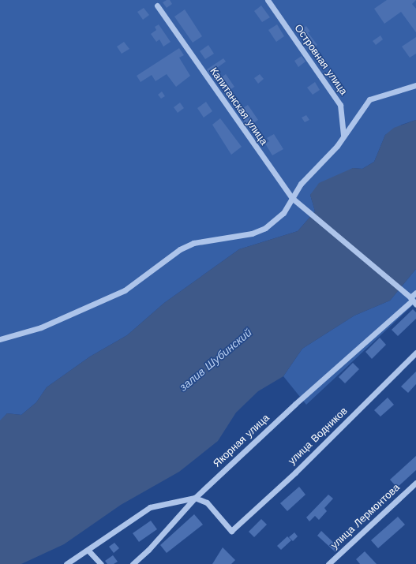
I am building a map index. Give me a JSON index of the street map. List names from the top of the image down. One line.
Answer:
{"streets":{"street":["Островная улица","Капитанская улица","улица Водников","Якорная улица","улица Лермонтова"]},"crossings":[["Капитанская улица","Якорная улица"],["улица Водников","Якорная улица"]],"water":["залив Шубинский"]}
